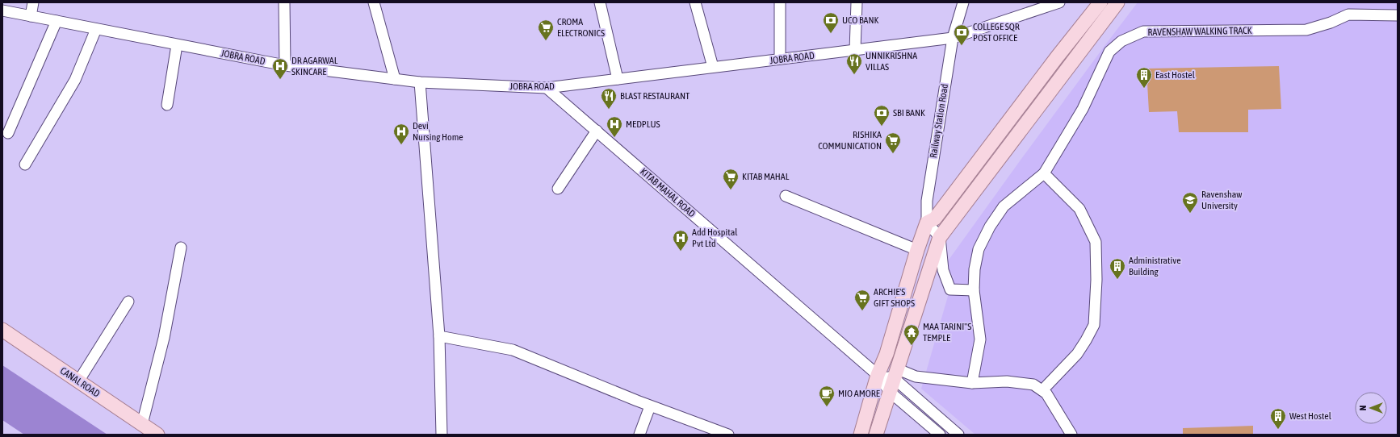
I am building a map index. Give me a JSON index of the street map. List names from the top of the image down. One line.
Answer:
{"streets":{"main road":["CANAL ROAD"],"street":["RAVENSHAW WALKING TRACK","JOBRA ROAD","Railway Station Road","KITAB MAHAL ROAD"]},"crossings":[["JOBRA ROAD","Railway Station Road"],["JOBRA ROAD","KITAB MAHAL ROAD"]],"places":{"bank":["UCO BANK","COLLEGE SQR POST OFFICE","SBI BANK"],"supermarket":["CROMA ELECTRONICS","RISHIKA COMMUNICATION","KITAB MAHAL","ARCHIE'S GIFT SHOPS"],"restaurant":["UNNIKRISHNA VILLAS","BLAST RESTAURANT"],"hospital":["DR AGARWAL SKINCARE","MEDPLUS","Devi Nursing Home","Add Hospital Pvt Ltd"],"building":["East Hostel","Administrative Building","West Hostel"],"school or university":["Ravenshaw University"],"temple":["MAA TARINI\"S TEMPLE"],"cafe":["MIO AMORE"]},"north":"left"}
